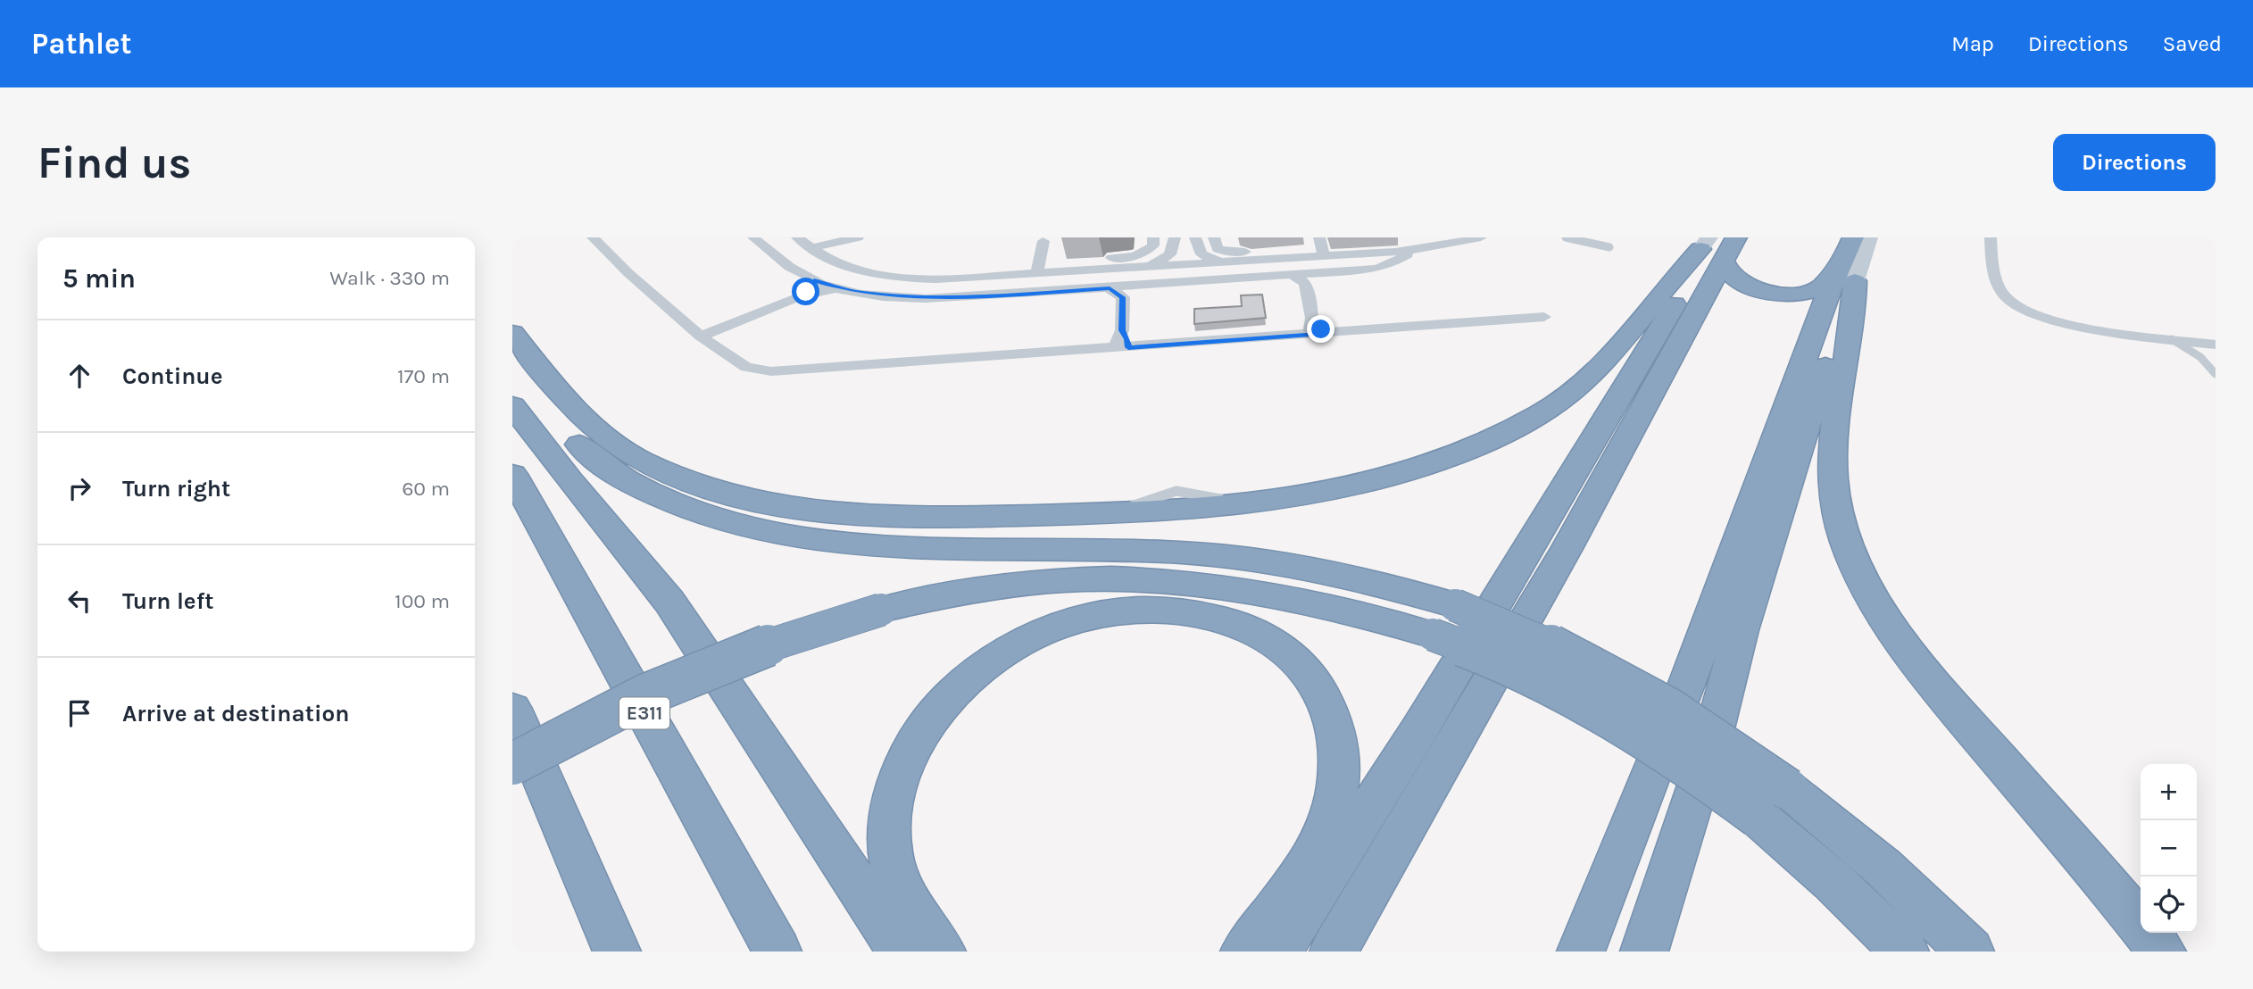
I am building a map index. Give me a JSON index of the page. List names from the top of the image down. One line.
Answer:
{"streets":{"highway":["E311"]},"page":{"header":"Pathlet","nav":["Map","Directions","Saved"],"buttons":"Directions","title":"Find us","heading":["5 min","Walk · 330 m"],"list":[["Continue","170 m"],["Turn right","60 m"],["Turn left","100 m"],"Arrive at destination"],"map_buttons":["+","−"]}}
